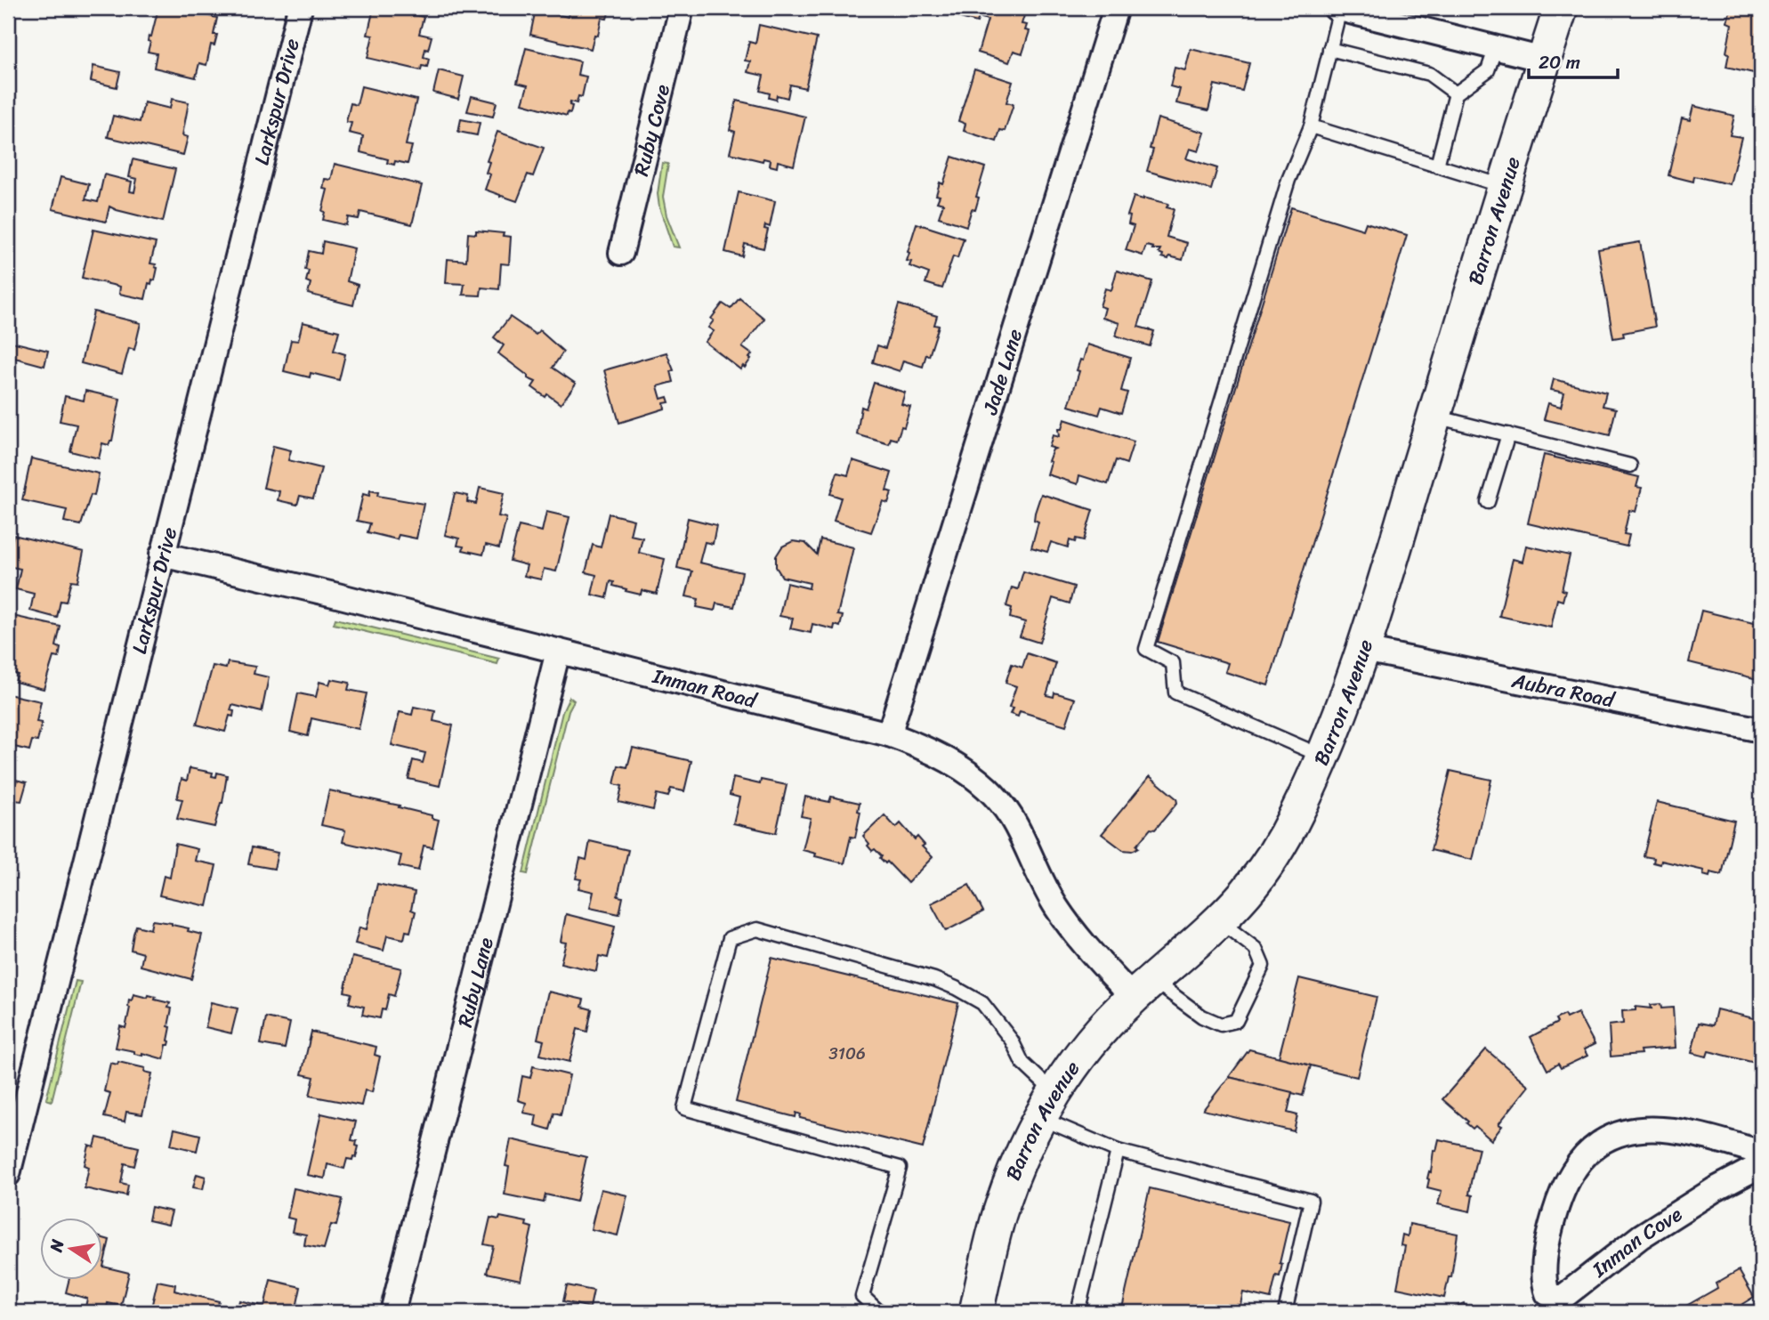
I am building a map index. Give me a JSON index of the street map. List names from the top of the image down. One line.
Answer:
{"streets":{"main road":["Barron Avenue"],"street":["Larkspur Drive","Ruby Cove","Jade Lane","Inman Road","Aubra Road","Ruby Lane","Inman Cove"]},"crossings":[["Larkspur Drive","Inman Road"],["Barron Avenue","Inman Road"],["Barron Avenue","Aubra Road"],["Jade Lane","Inman Road"],["Inman Road","Ruby Lane"]],"house_numbers":["3106"],"scale_bar":"20 m","north":"left"}
